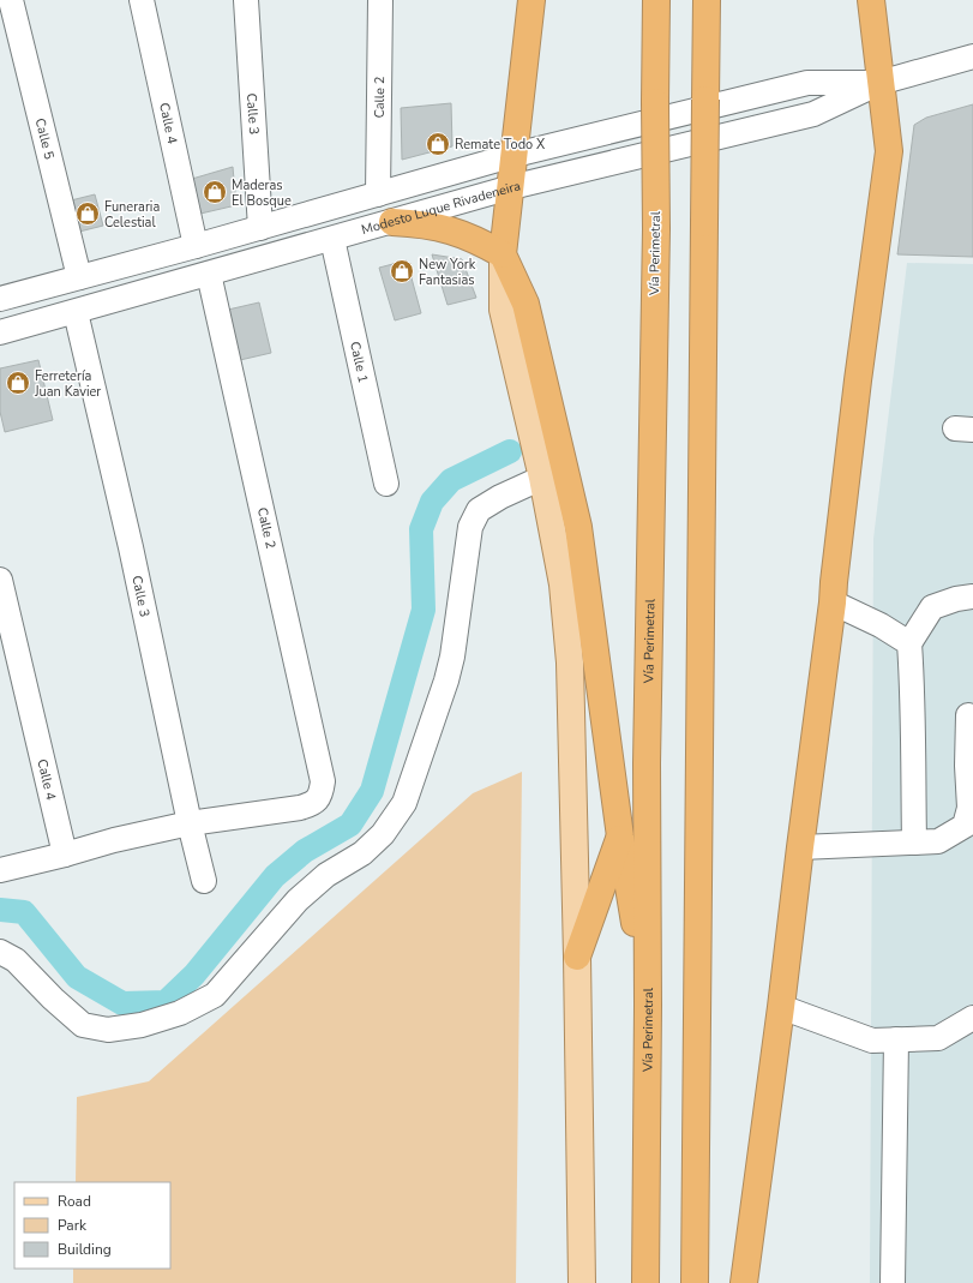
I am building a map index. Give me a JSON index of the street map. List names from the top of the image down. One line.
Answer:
{"streets":{"highway":["Vía Perimetral"],"street":["Calle 2","Calle 3","Calle 4","Calle 5","Modesto Luque Rivadeneira","Calle 1"]},"crossings":[["Calle 2","Calle 3"],["Calle 2","Modesto Luque Rivadeneira"],["Calle 3","Modesto Luque Rivadeneira"],["Calle 4","Modesto Luque Rivadeneira"],["Calle 5","Modesto Luque Rivadeneira"],["Modesto Luque Rivadeneira","Calle 1"]],"places":{"shop":["Remate Todo X","Maderas El Bosque","Funeraria Celestial","New York Fantasias","Ferretería Juan Kavier"]},"legend":["Road","Park","Building"]}
